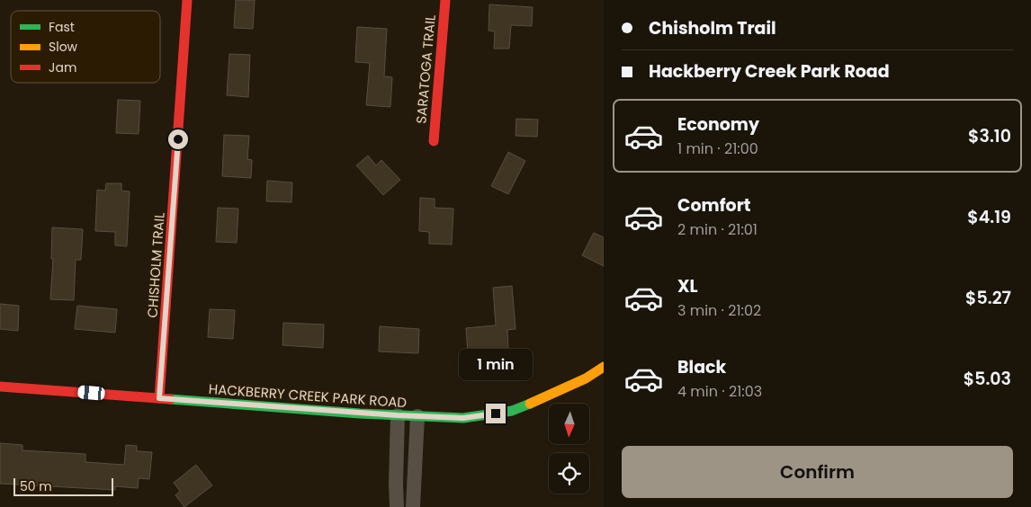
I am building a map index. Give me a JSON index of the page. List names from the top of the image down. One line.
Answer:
{"streets":{"street":["SARATOGA TRAIL","CHISHOLM TRAIL","HACKBERRY CREEK PARK ROAD"]},"crossings":[["CHISHOLM TRAIL","HACKBERRY CREEK PARK ROAD"]],"legend":["Fast","Slow","Jam"],"scale_bar":"50 m","north":"bottom","page":{"banner":["Chisholm Trail","Hackberry Creek Park Road"],"list":[{"name":"Economy","note":"1 min · 21:00","value":"$3.10"},{"name":"Comfort","note":"2 min · 21:01","value":"$4.19"},{"name":"XL","note":"3 min · 21:02","value":"$5.27"},{"name":"Black","note":"4 min · 21:03","value":"$5.03"}],"bubble":"1 min","buttons":"Confirm","scale":"50 m"}}
